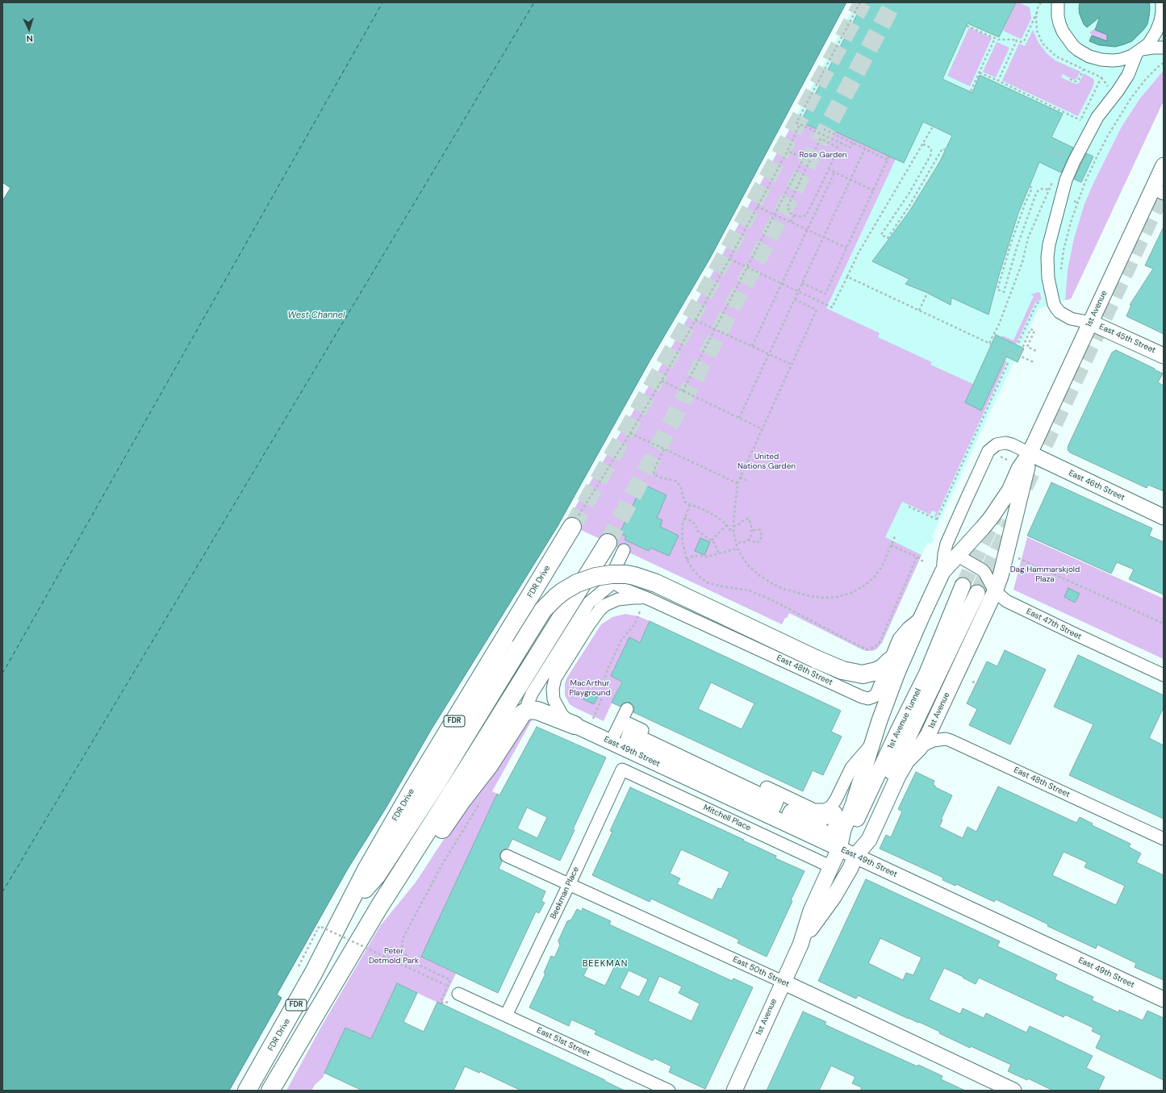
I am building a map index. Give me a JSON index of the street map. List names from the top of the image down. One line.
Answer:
{"streets":{"highway":["FDR Drive","FDR"],"main road":["1st Avenue","East 45th Street","East 46th Street","1st Avenue Tunnel","East 49th Street","East 50th Street"],"street":["East 47th Street","East 48th Street","Mitchell Place","Beekman Place","East 51st Street"]},"crossings":[["1st Avenue","East 45th Street"],["1st Avenue","East 46th Street"],["1st Avenue","East 47th Street"],["1st Avenue","East 48th Street"],["1st Avenue","1st Avenue Tunnel"],["1st Avenue","East 49th Street"],["1st Avenue","Mitchell Place"],["1st Avenue","East 50th Street"],["1st Avenue Tunnel","East 49th Street"],["Mitchell Place","Beekman Place"],["Beekman Place","East 50th Street"],["Beekman Place","East 51st Street"]],"districts":["BEEKMAN"],"water":["West Channel"],"parks":["Rose Garden","United Nations Garden","Dag Hammarskjold Plaza","MacArthur Playground","Peter Detmold Park"],"north":"bottom"}
